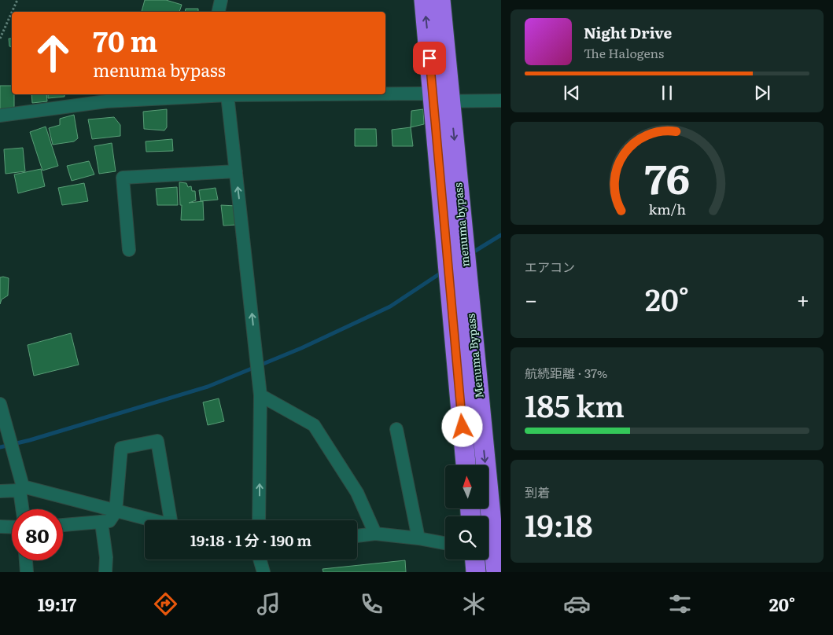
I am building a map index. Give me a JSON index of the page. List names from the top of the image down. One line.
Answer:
{"streets":{"highway":["menuma bypass","Menuma Bypass"]},"crossings":[["menuma bypass","Menuma Bypass"]],"north":"top","page":{"turn":["70 m","menuma bypass"],"song":["Night Drive","The Halogens"],"tile":["エアコン",["航続距離 · 37%","185 km"],["到着","19:18"]],"heat":["−","20°","+"],"limit":"80","trip":"19:18 · 1 分 · 190 m","tabs":["19:17","20°"],"gauge":["76","km/h"]}}
